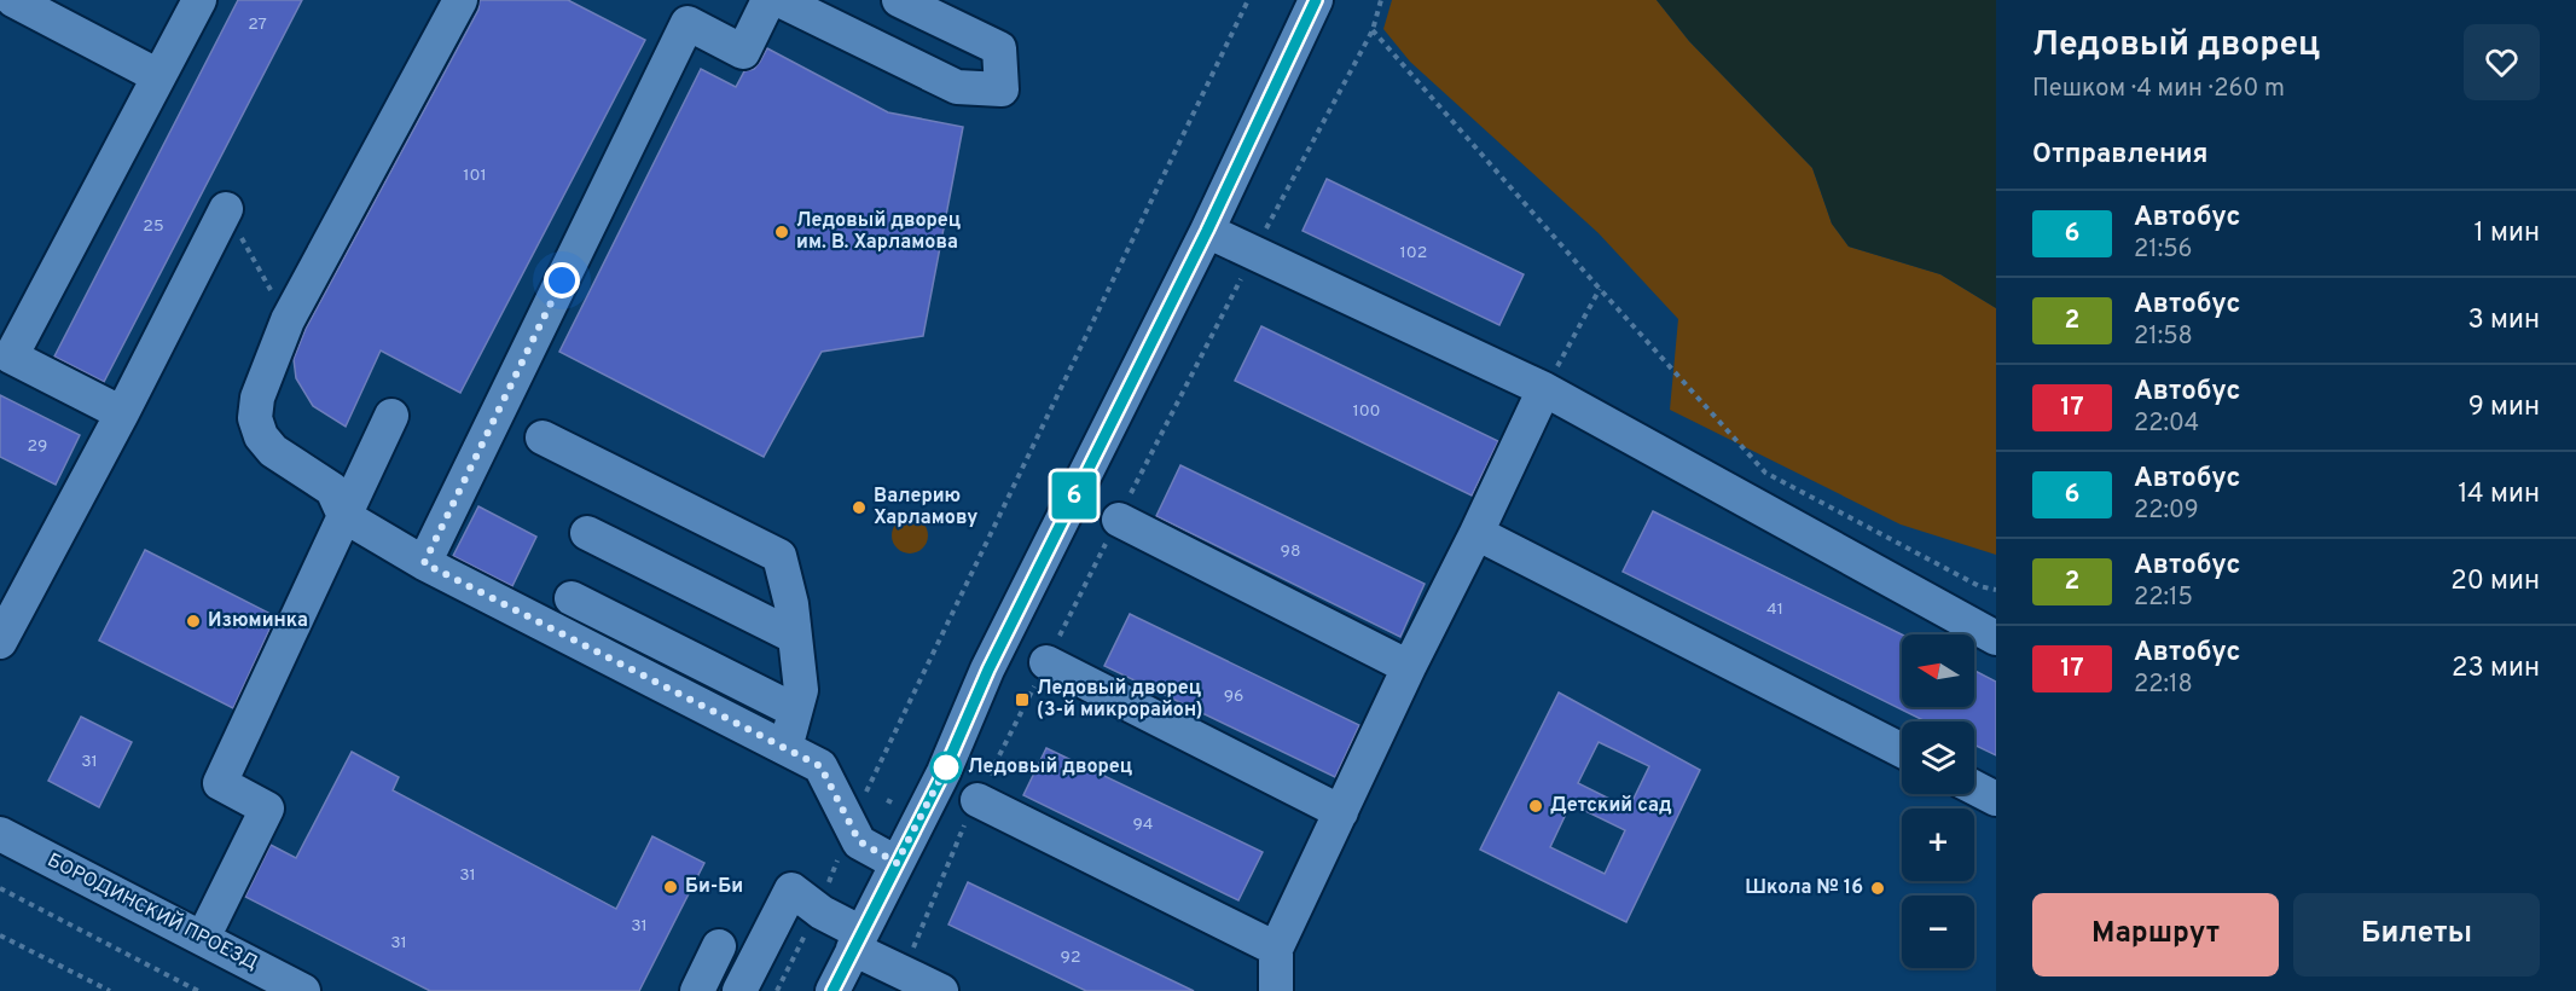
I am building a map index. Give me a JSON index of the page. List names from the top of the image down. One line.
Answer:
{"streets":{"street":["БОРОДИНСКИЙ ПРОЕЗД"]},"places":{"other":["Ледовый дворец им. В. Харламова","Валерию Харламову","Изюминка","Ледовый дворец","Детский сад","Би-Би","Школа № 16"],"transit":["Ледовый дворец (3-й микрорайон)"]},"lines":["bus line 6"],"house_numbers":["27","101","25","102","100","29","98","41","96","31","94","31","31","31","92"],"north":"left","page":{"on_map":"6","heading":[["Ледовый дворец","Пешком · 4 мин · 260 m"],"Отправления"],"list":[{"mark":"6","name":"Автобус","note":"21:56","value":"1 мин"},{"mark":"2","name":"Автобус","note":"21:58","value":"3 мин"},{"mark":"17","name":"Автобус","note":"22:04","value":"9 мин"},{"mark":"6","name":"Автобус","note":"22:09","value":"14 мин"},{"mark":"2","name":"Автобус","note":"22:15","value":"20 мин"},{"mark":"17","name":"Автобус","note":"22:18","value":"23 мин"}],"map_buttons":["+","−"],"buttons":["Маршрут","Билеты"]}}
